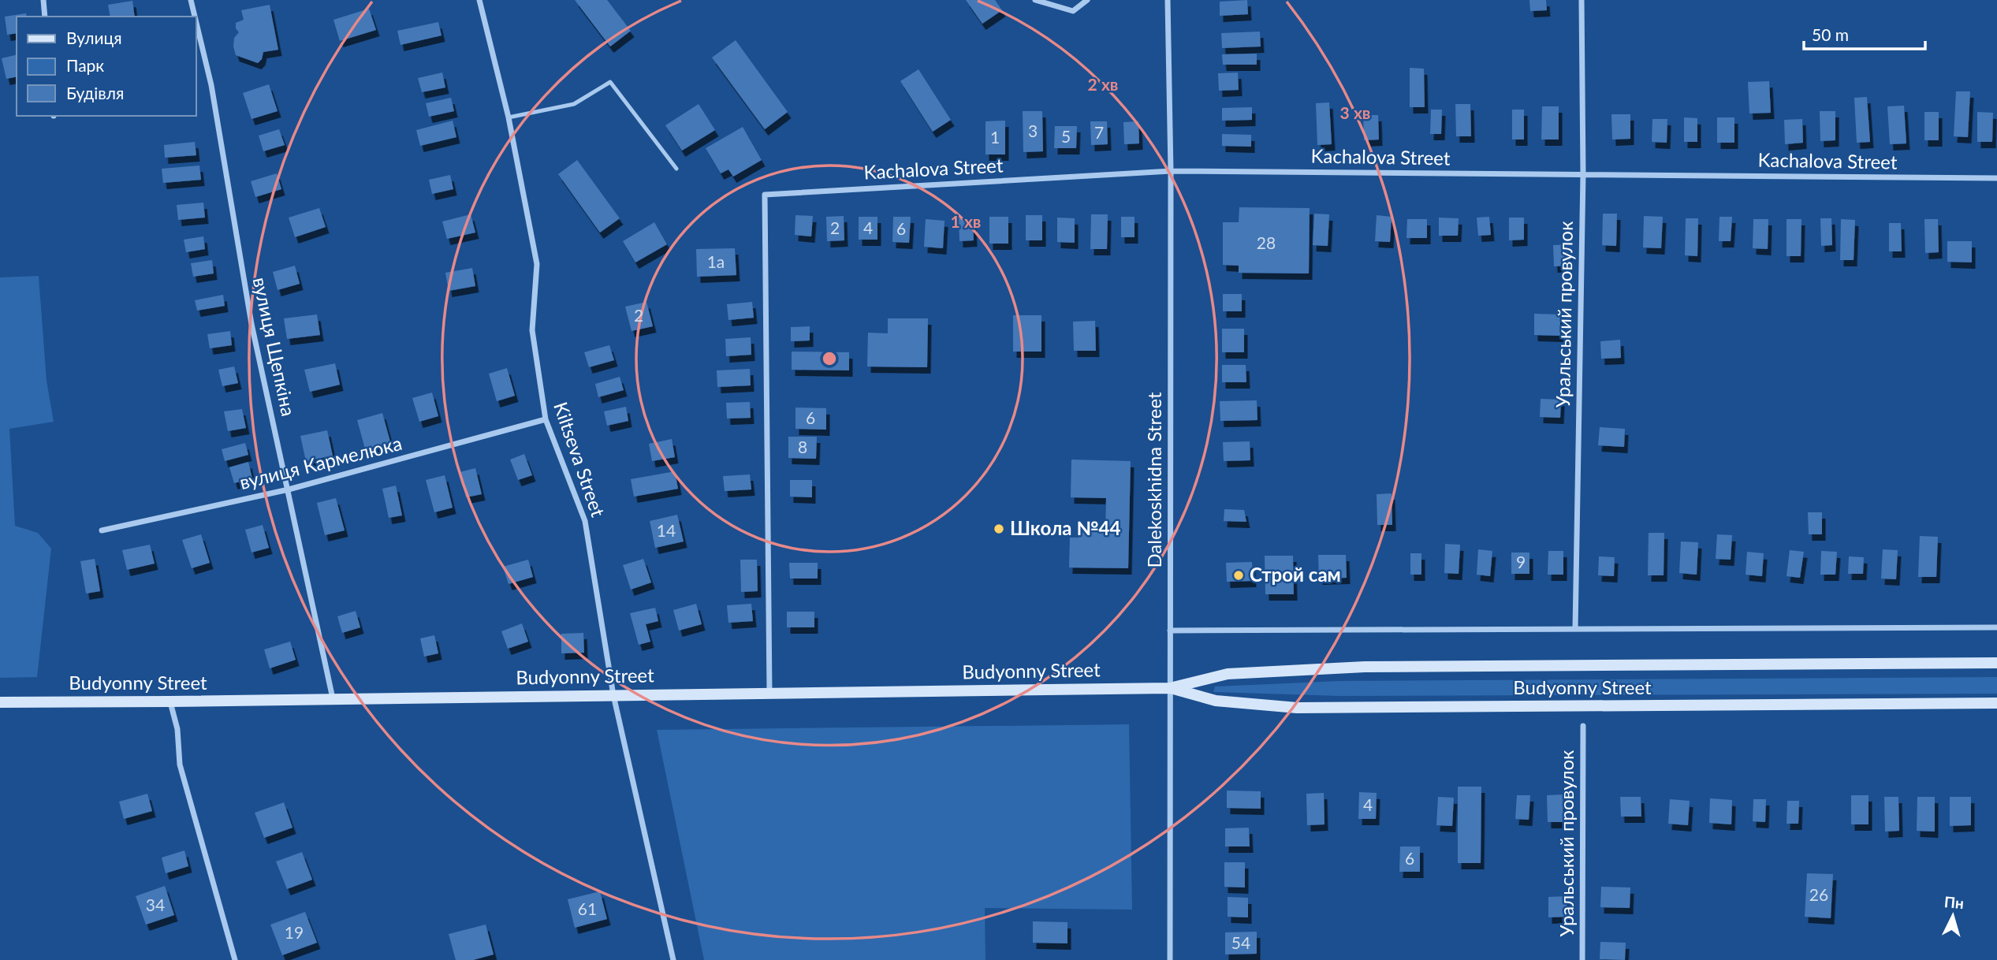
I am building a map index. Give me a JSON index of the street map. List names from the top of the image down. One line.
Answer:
{"streets":{"main road":["Budyonny Street"],"street":["Kachalova Street","Уральський провулок","вулиця Щепкіна","Kiltseva Street","вулиця Кармелюка","Dalekoskhidna Street"]},"crossings":[["Kachalova Street","Уральський провулок"],["Kachalova Street","Dalekoskhidna Street"],["Kachalova Street","Budyonny Street"],["вулиця Щепкіна","вулиця Кармелюка"],["вулиця Щепкіна","Budyonny Street"],["Kiltseva Street","вулиця Кармелюка"],["Kiltseva Street","Budyonny Street"],["Dalekoskhidna Street","Budyonny Street"]],"places":["Школа №44","Строй сам"],"house_numbers":["3","7","5","1","2","4","6","28","1а","2","6","8","14","9","4","6","26","34","61","19","54"],"legend":["Вулиця","Парк","Будівля"],"scale_bar":"50 m","north":"top","rings":["2 хв","3 хв","1 хв"]}
